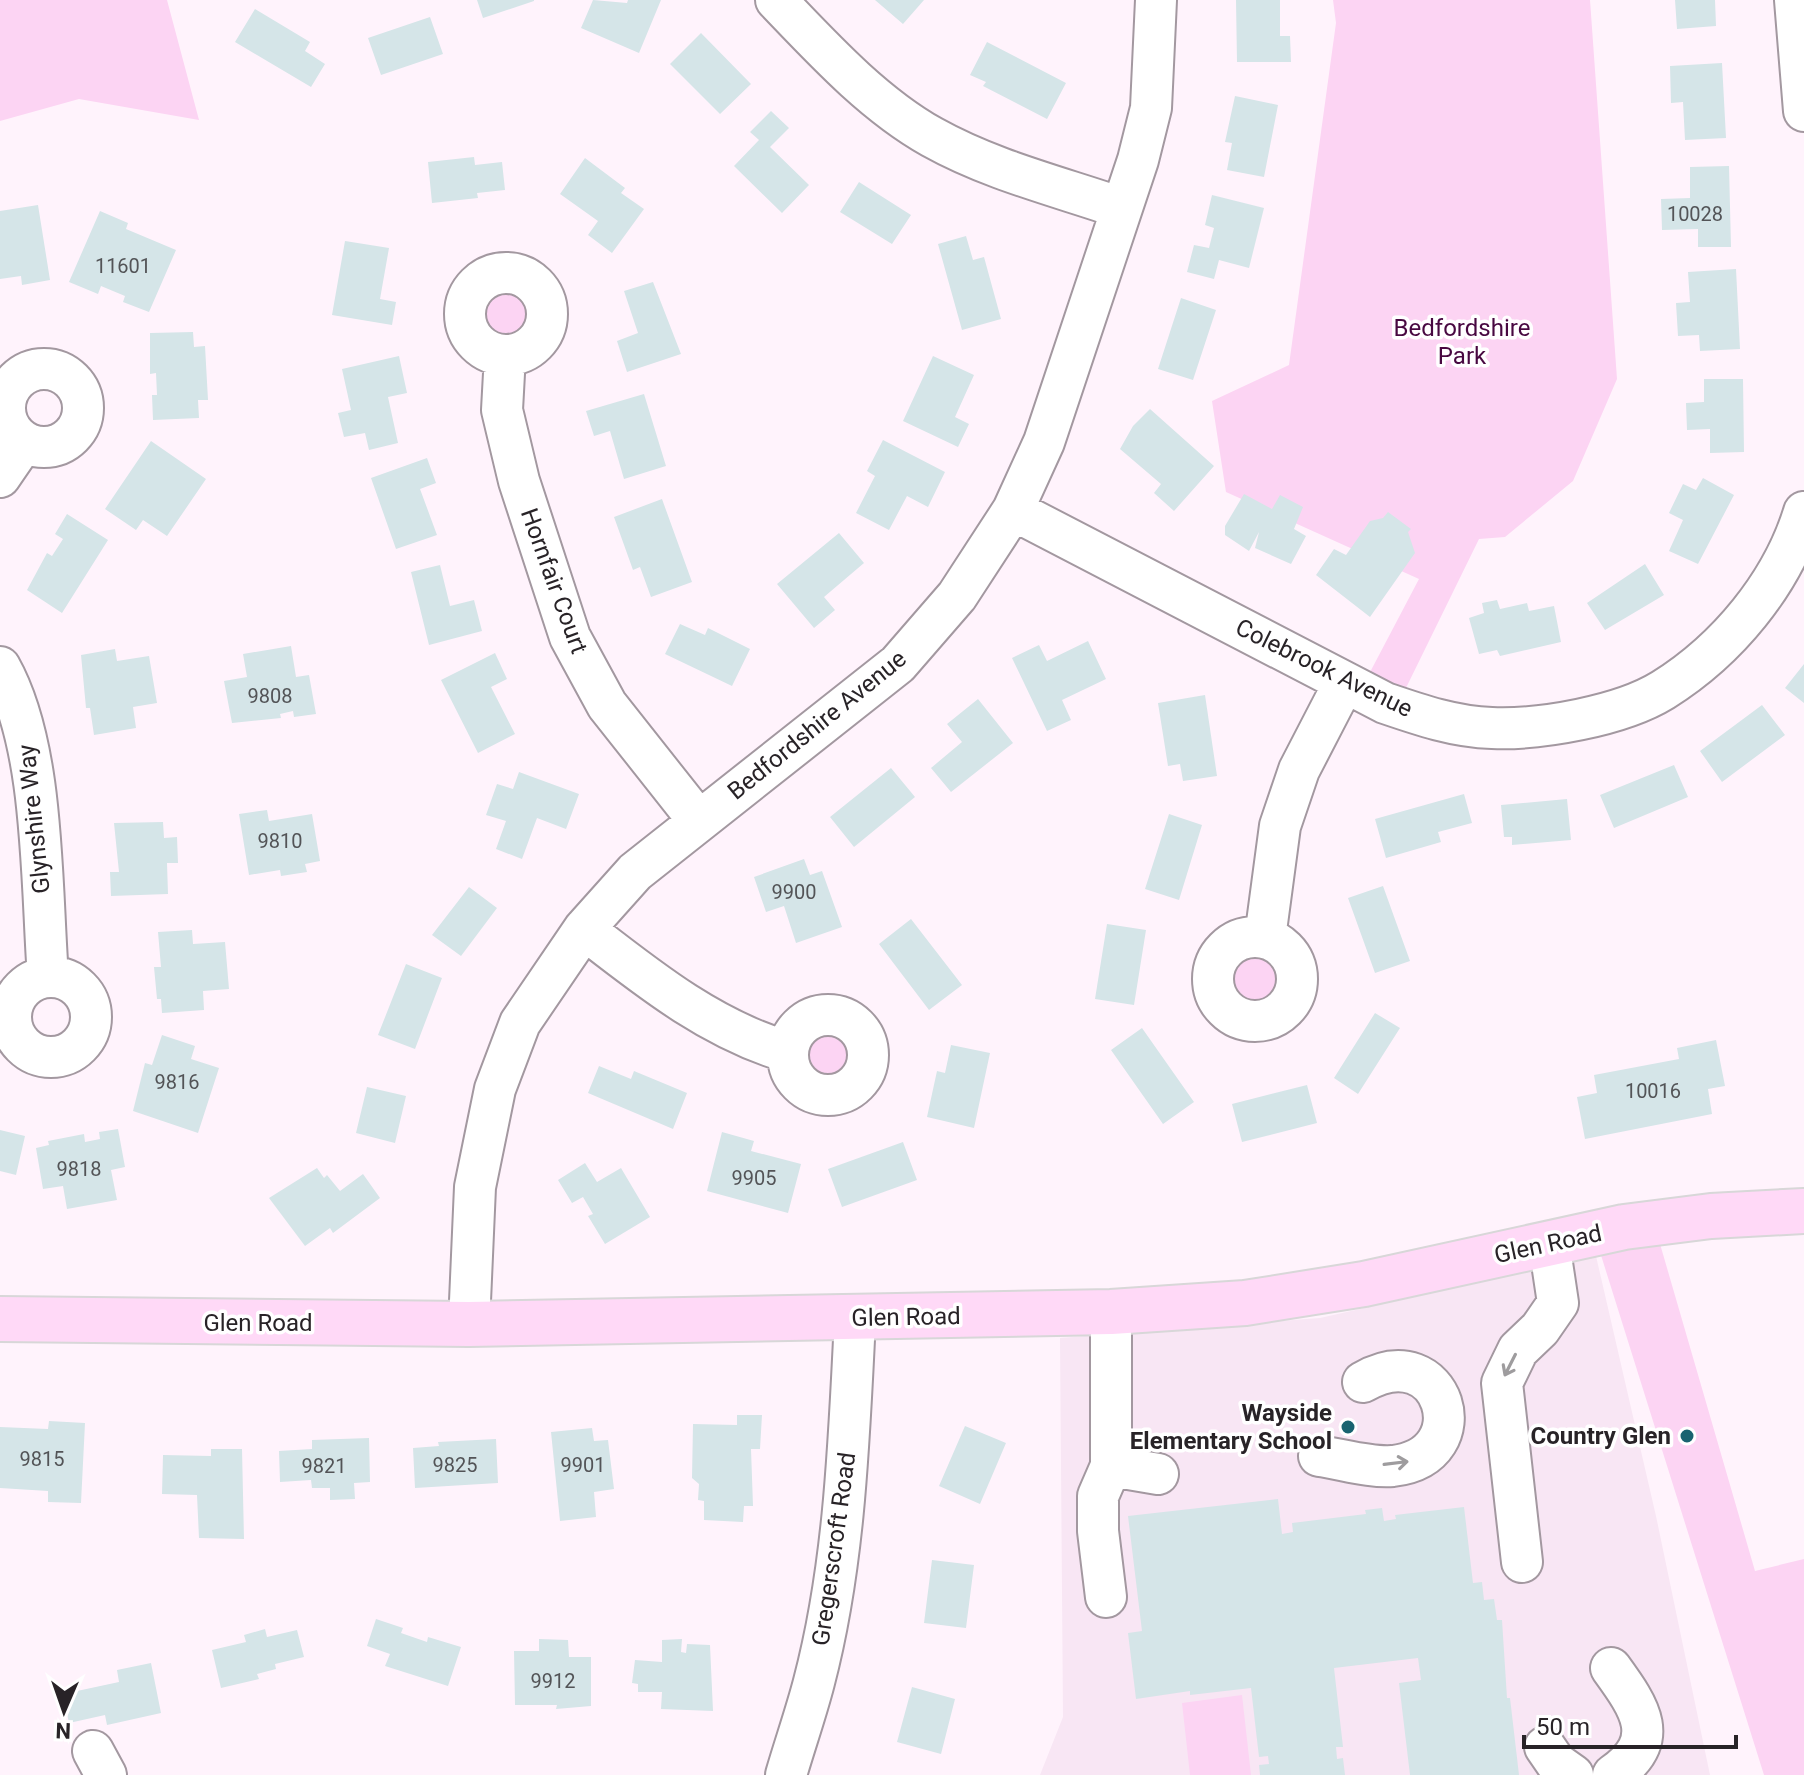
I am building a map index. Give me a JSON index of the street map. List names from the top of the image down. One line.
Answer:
{"streets":{"main road":["Glen Road"],"street":["Hornfair Court","Colebrook Avenue","Bedfordshire Avenue","Glynshire Way","Gregerscroft Road"]},"crossings":[["Hornfair Court","Bedfordshire Avenue"],["Colebrook Avenue","Bedfordshire Avenue"],["Bedfordshire Avenue","Glen Road"],["Glen Road","Gregerscroft Road"]],"parks":["Bedfordshire Park"],"places":["Wayside Elementary School","Country Glen"],"house_numbers":["10028","11601","9808","9810","9900","9816","10016","9818","9905","9815","9825","9901","9821","9912"],"scale_bar":"50 m","north":"bottom"}
